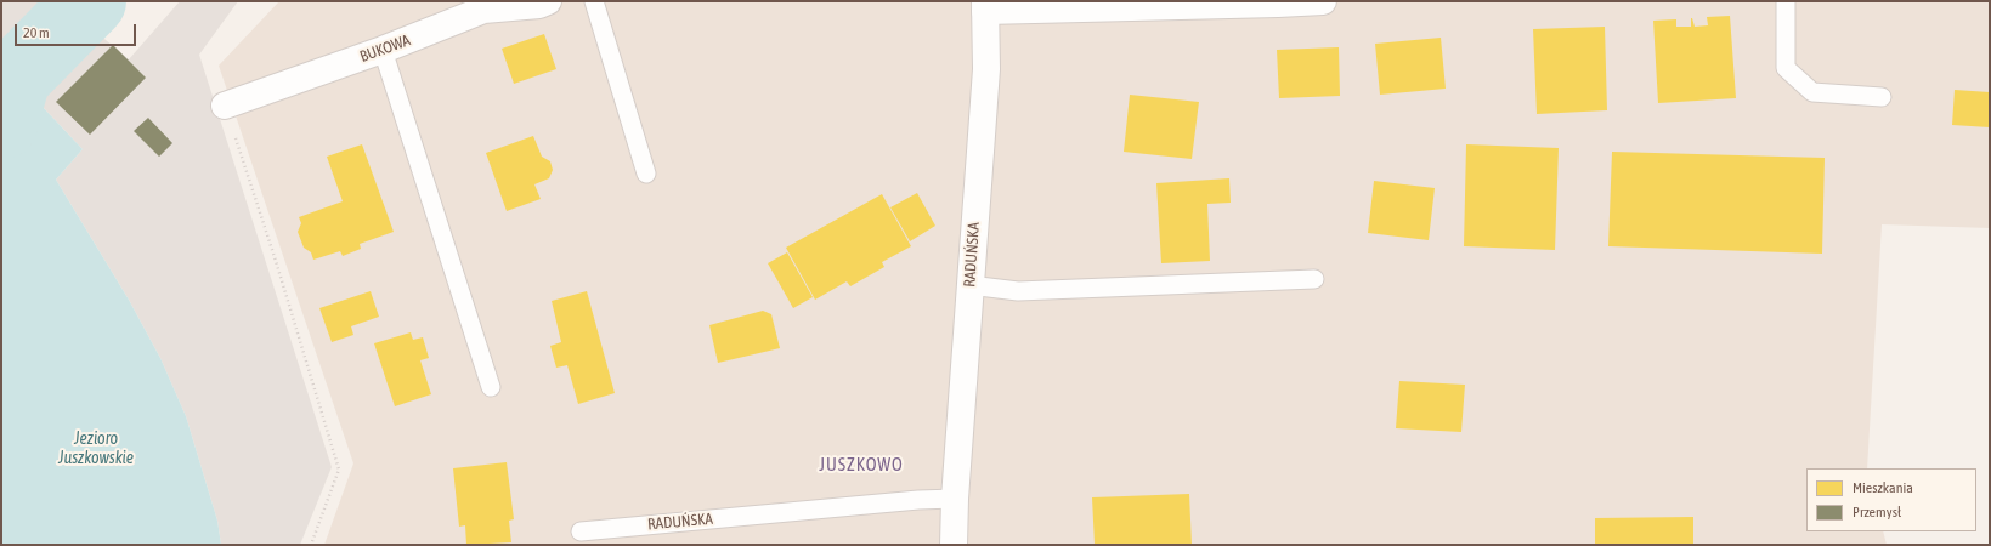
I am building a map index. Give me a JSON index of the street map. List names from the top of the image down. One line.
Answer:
{"streets":{"street":["BUKOWA","RADUŃSKA"]},"districts":["JUSZKOWO"],"water":["Jezioro Juszkowskie"],"legend":["Mieszkania","Przemysł"],"scale_bar":"20 m"}
